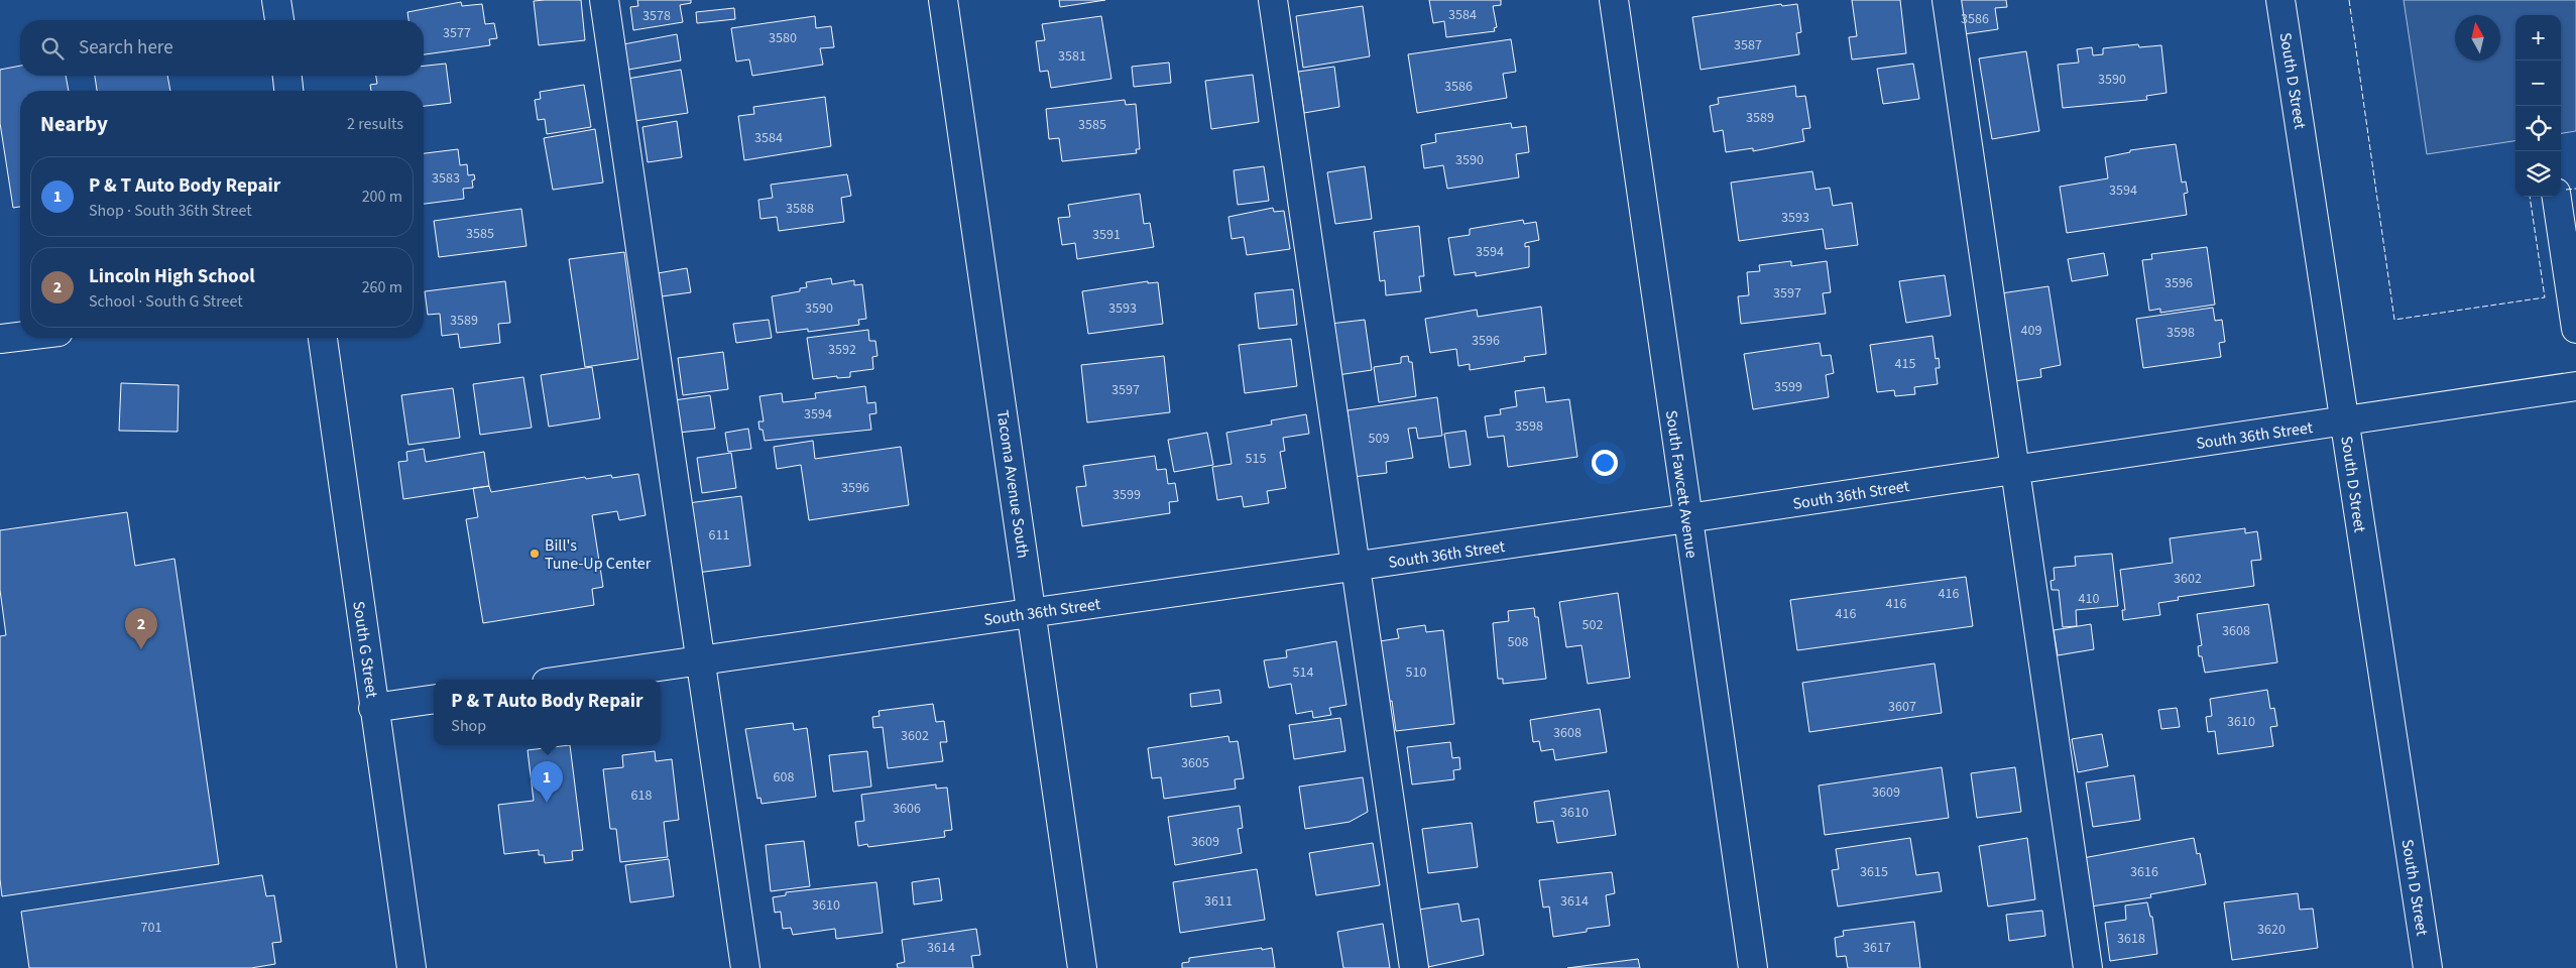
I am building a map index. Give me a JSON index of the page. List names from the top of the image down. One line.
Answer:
{"streets":{"street":["South D Street","South 36th Street","Tacoma Avenue South","South Fawcett Avenue","South G Street"]},"crossings":[["South D Street","South 36th Street"],["South 36th Street","Tacoma Avenue South"],["South 36th Street","South Fawcett Avenue"]],"places":["Bill's Tune-Up Center"],"house_numbers":["3584","3578","3586","3577","3580","3587","3581","3590","3586","3589","3585","3584","3590","3583","3594","3588","3593","3585","3591","3594","3596","3597","3590","3593","3589","409","3598","3596","3592","415","3599","3597","3594","3598","509","515","3596","3599","611","3602","416","410","416","416","502","3608","508","514","510","3607","3610","3608","3602","3605","608","3609","618","3606","3610","3609","3615","3616","3611","3614","3610","701","3620","3618","3614","3617"],"north":"top","page":{"map_buttons":["+","−"],"search":"Search here","heading":["Nearby","2 results"],"list":[{"mark":"1","name":"P & T Auto Body Repair","note":"Shop · South 36th Street","value":"200 m"},{"mark":"2","name":"Lincoln High School","note":"School · South G Street","value":"260 m"}],"pins":["2","1"],"popup":["P & T Auto Body Repair","Shop"]}}
